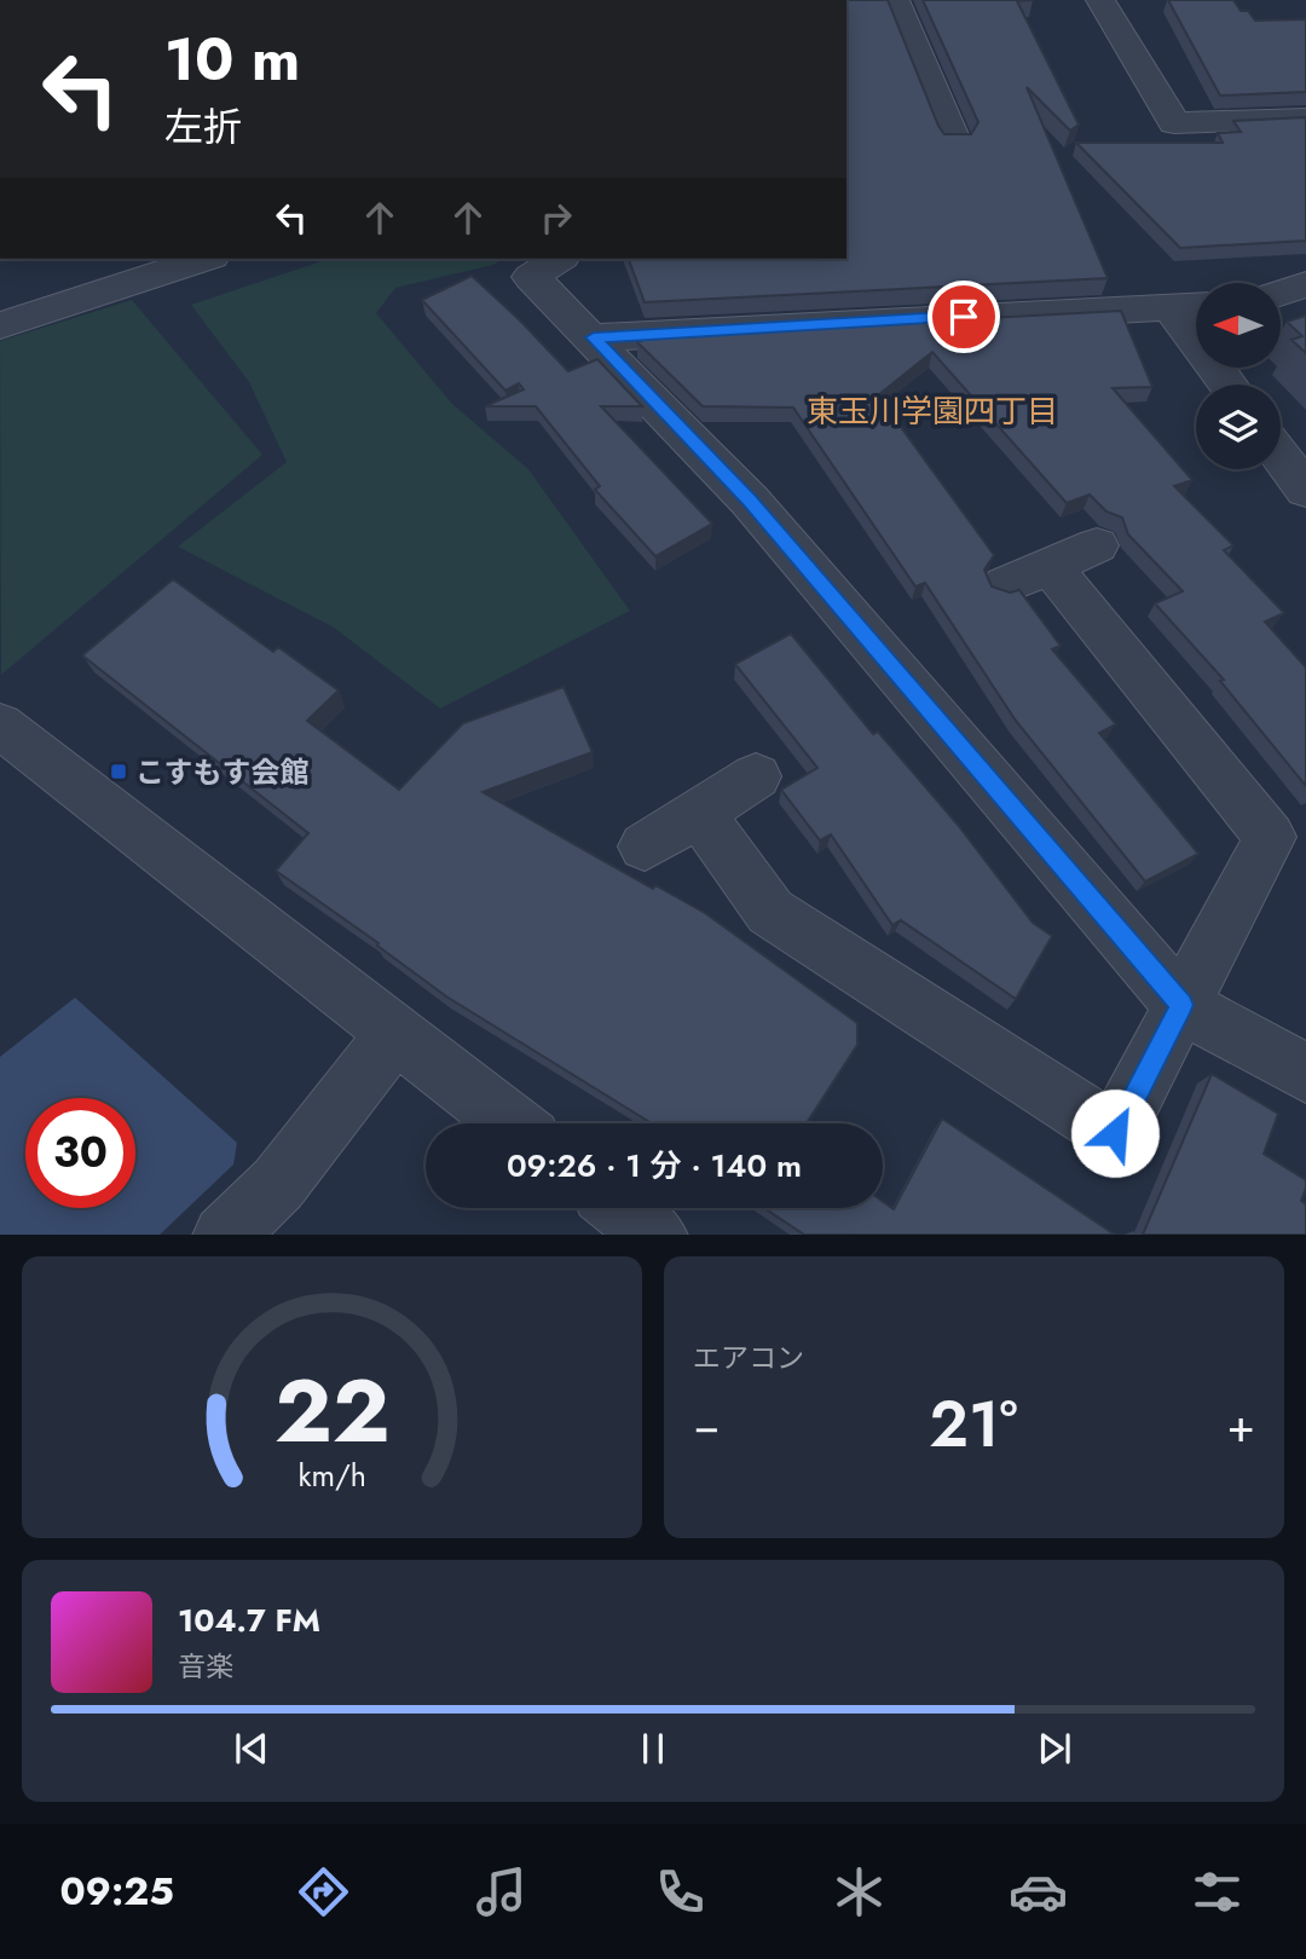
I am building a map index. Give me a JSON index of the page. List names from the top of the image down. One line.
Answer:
{"districts":["東玉川学園四丁目"],"places":{"transit":["こすもす会館"]},"north":"left","page":{"turn":["10 m","左折"],"limit":"30","trip":"09:26 · 1 分 · 140 m","tile":"エアコン","heat":["−","21°","+"],"song":["104.7 FM","音楽"],"tabs":"09:25","gauge":["22","km/h"]}}
